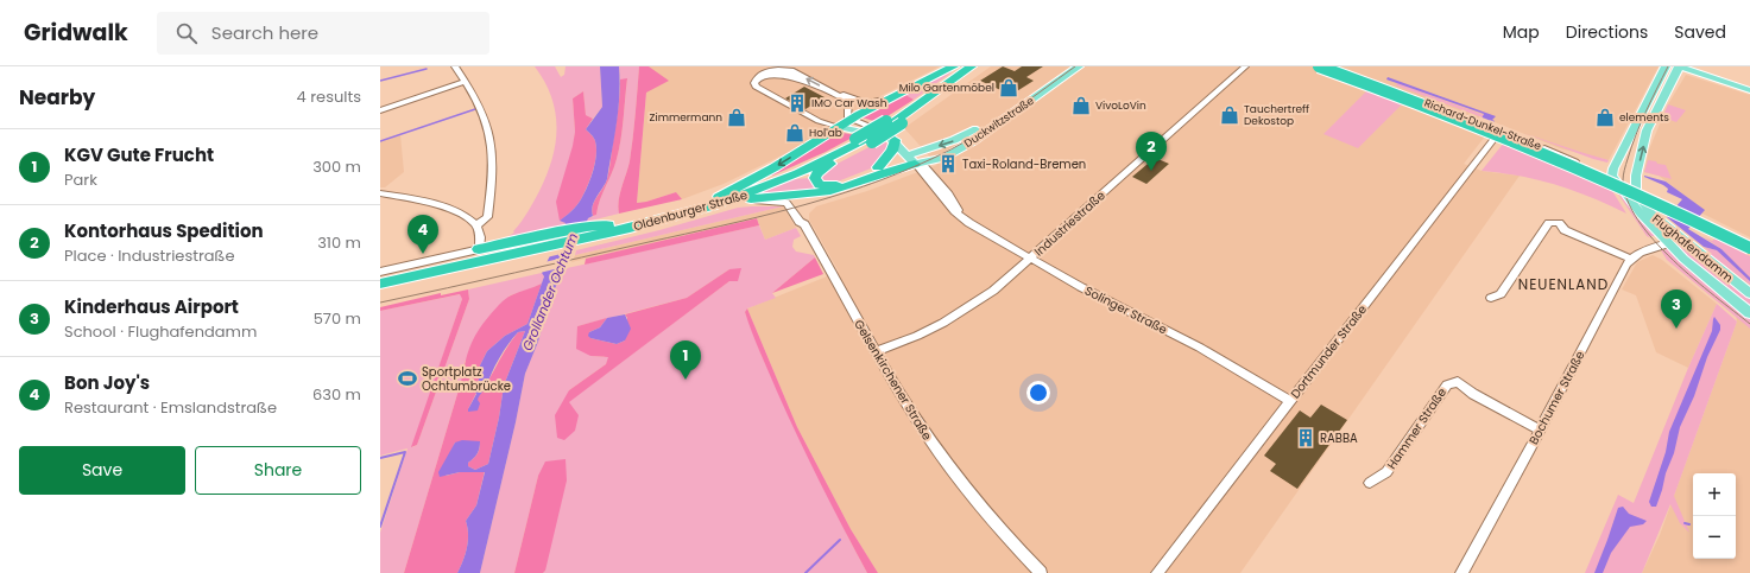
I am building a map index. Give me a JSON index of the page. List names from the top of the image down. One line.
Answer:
{"streets":{"highway":["Oldenburger Straße"],"main road":["Duckwitzstraße","Flughafendamm"],"street":["Richard-Dunkel-Straße","Industriestraße","Solinger Straße","Dortmunder Straße","Gelsenkirchener Straße","Bochumer Straße","Hammer Straße"]},"crossings":[["Duckwitzstraße","Solinger Straße"],["Richard-Dunkel-Straße","Flughafendamm"],["Richard-Dunkel-Straße","Dortmunder Straße"],["Industriestraße","Solinger Straße"],["Industriestraße","Gelsenkirchener Straße"],["Solinger Straße","Dortmunder Straße"],["Bochumer Straße","Hammer Straße"]],"districts":["NEUENLAND"],"water":["Grollander Ochtum"],"places":{"shop":["Milo Gartenmöbel","VivoLoVin","Tauchertreff Dekostop","Zimmermann","elements","Hol'ab"],"building":["IMO Car Wash","Taxi-Roland-Bremen","RABBA"],"sports":["Sportplatz Ochtumbrücke"]},"page":{"header":"Gridwalk","search":"Search here","nav":["Map","Directions","Saved"],"heading":["Nearby","4 results"],"list":[{"mark":"1","name":"KGV Gute Frucht","note":"Park","value":"300 m"},{"mark":"2","name":"Kontorhaus Spedition","note":"Place · Industriestraße","value":"310 m"},{"mark":"3","name":"Kinderhaus Airport","note":"School · Flughafendamm","value":"570 m"},{"mark":"4","name":"Bon Joy's","note":"Restaurant · Emslandstraße","value":"630 m"}],"pins":["2","4","3","1"],"buttons":["Save","Share"],"map_buttons":["+","−"]}}
